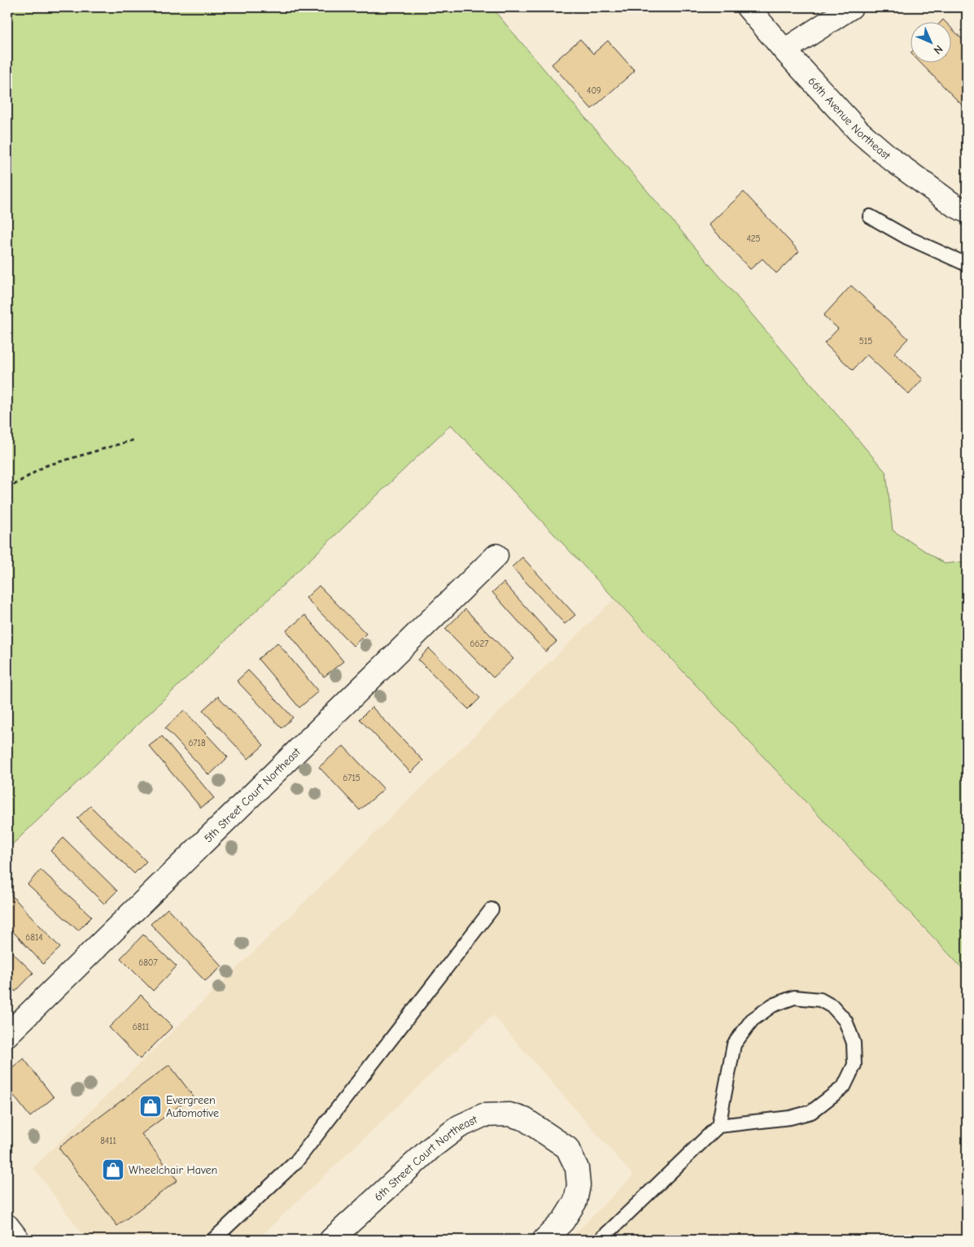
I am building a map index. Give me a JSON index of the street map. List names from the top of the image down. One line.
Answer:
{"streets":{"street":["66th Avenue Northeast","5th Street Court Northeast","6th Street Court Northeast"]},"places":{"shop":["Evergreen Automotive","Wheelchair Haven"]},"house_numbers":["409","425","515","6627","6718","6715","6814","6807","6811","8411"],"north":"bottom right"}
